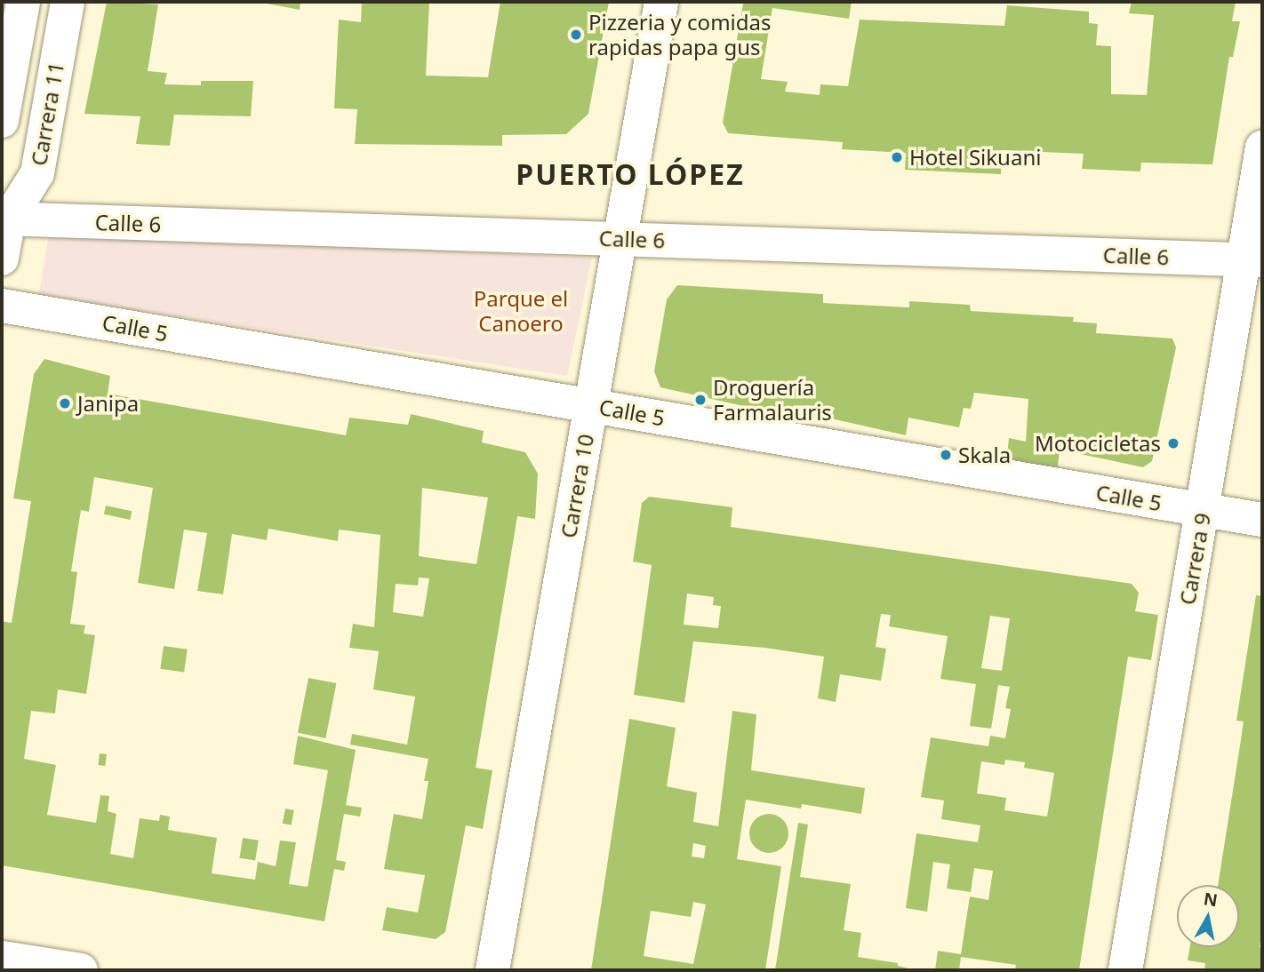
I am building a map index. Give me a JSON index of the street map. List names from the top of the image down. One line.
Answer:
{"streets":{"street":["Carrera 11","Calle 6","Calle 5","Carrera 10","Carrera 9"]},"crossings":[["Carrera 11","Calle 6"],["Calle 6","Carrera 10"],["Calle 6","Carrera 9"],["Calle 5","Carrera 10"],["Calle 5","Carrera 9"]],"districts":["PUERTO LÓPEZ"],"parks":["Parque el Canoero"],"places":["Pizzeria y comidas rapidas papa gus","Hotel Sikuani","Droguería Farmalauris","Janipa","Motocicletas","Skala"],"north":"top"}
